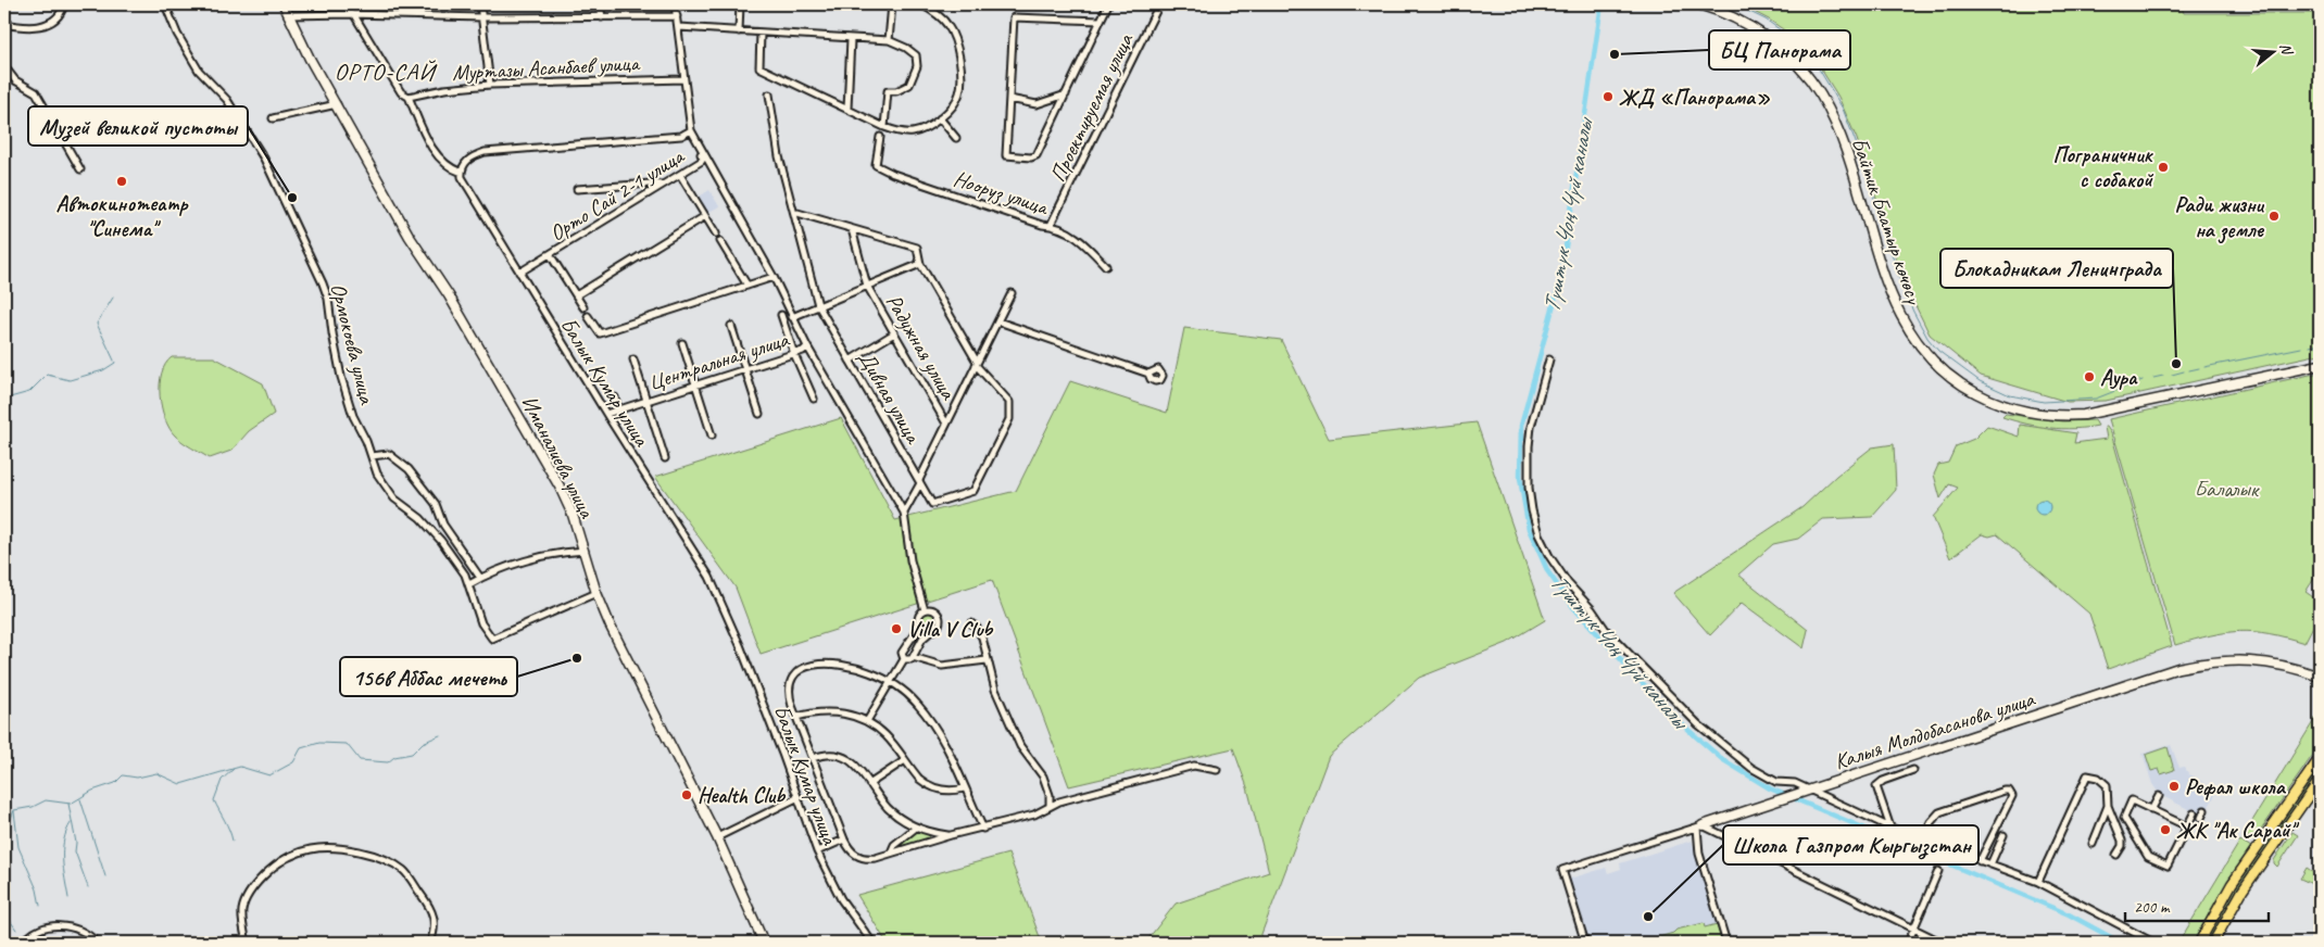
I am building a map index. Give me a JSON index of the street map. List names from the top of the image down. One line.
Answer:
{"streets":{"street":["Муртазы Асанбаев улица","Проектируемая улица","Нооруз улица","Орто Сай 2-1 улица","Байтик Баатыр көчөсү","Ормокоева улица","Радужная улица","Центральная улица","Балык Кумар улица","Дивная улица","Иманалиева улица","Калыя Молдобасанова улица"]},"crossings":[["Проектируемая улица","Нооруз улица"],["Орто Сай 2-1 улица","Балык Кумар улица"],["Ормокоева улица","Иманалиева улица"],["Центральная улица","Балык Кумар улица"]],"districts":["ОРТО-САЙ"],"water":["Түштүк Чоң Чүй каналы"],"parks":["Балалык"],"places":["БЦ Панорама","ЖД «Панорама»","Пограничник с собакой","Автокинотеатр \"Синема\"","Музей великой пустоты","Ради жизни на земле","Блокадникам Ленинграда","Аура","Villa V Club","156в Аббас мечеть","Рефал школа","Health Club","ЖК \"Ак Сарай\"","Школа Газпром Кыргызстан"],"scale_bar":"200 m","north":"right"}
